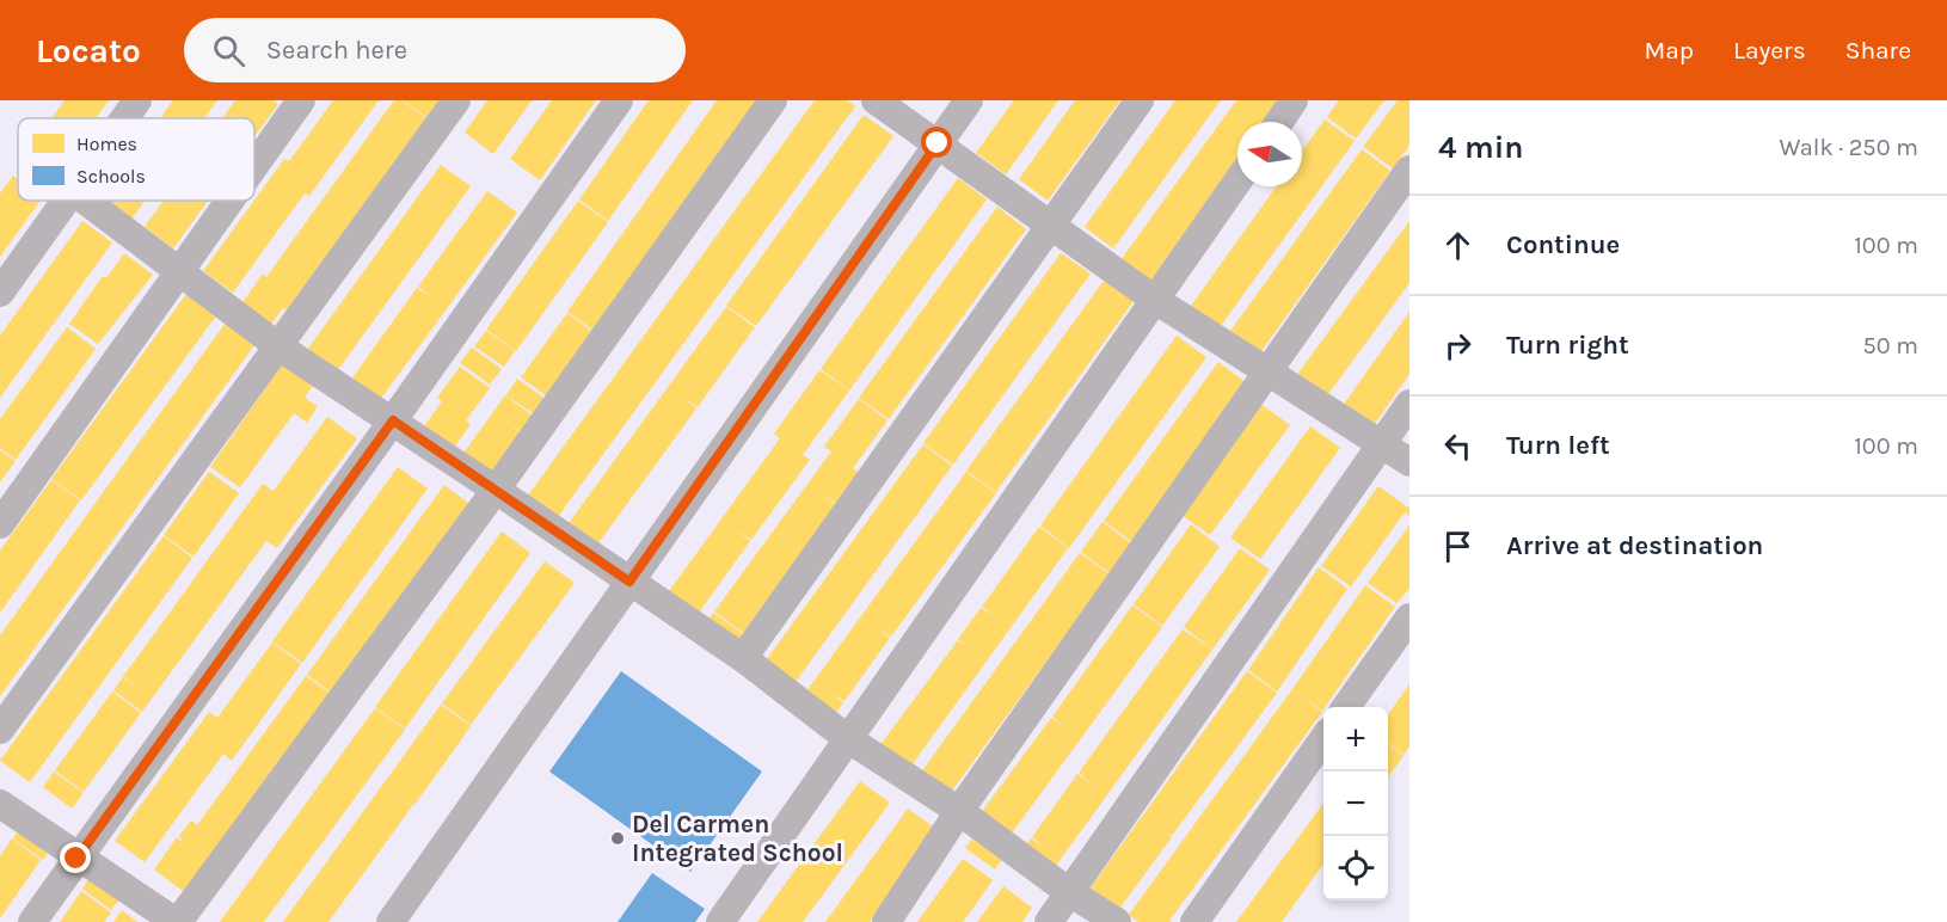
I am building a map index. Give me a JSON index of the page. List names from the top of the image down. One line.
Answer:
{"places":["Del Carmen Integrated School"],"legend":["Homes","Schools"],"north":"left","page":{"header":"Locato","search":"Search here","nav":["Map","Layers","Share"],"heading":["4 min","Walk · 250 m"],"list":[["Continue","100 m"],["Turn right","50 m"],["Turn left","100 m"],"Arrive at destination"],"map_buttons":["+","−"]}}
